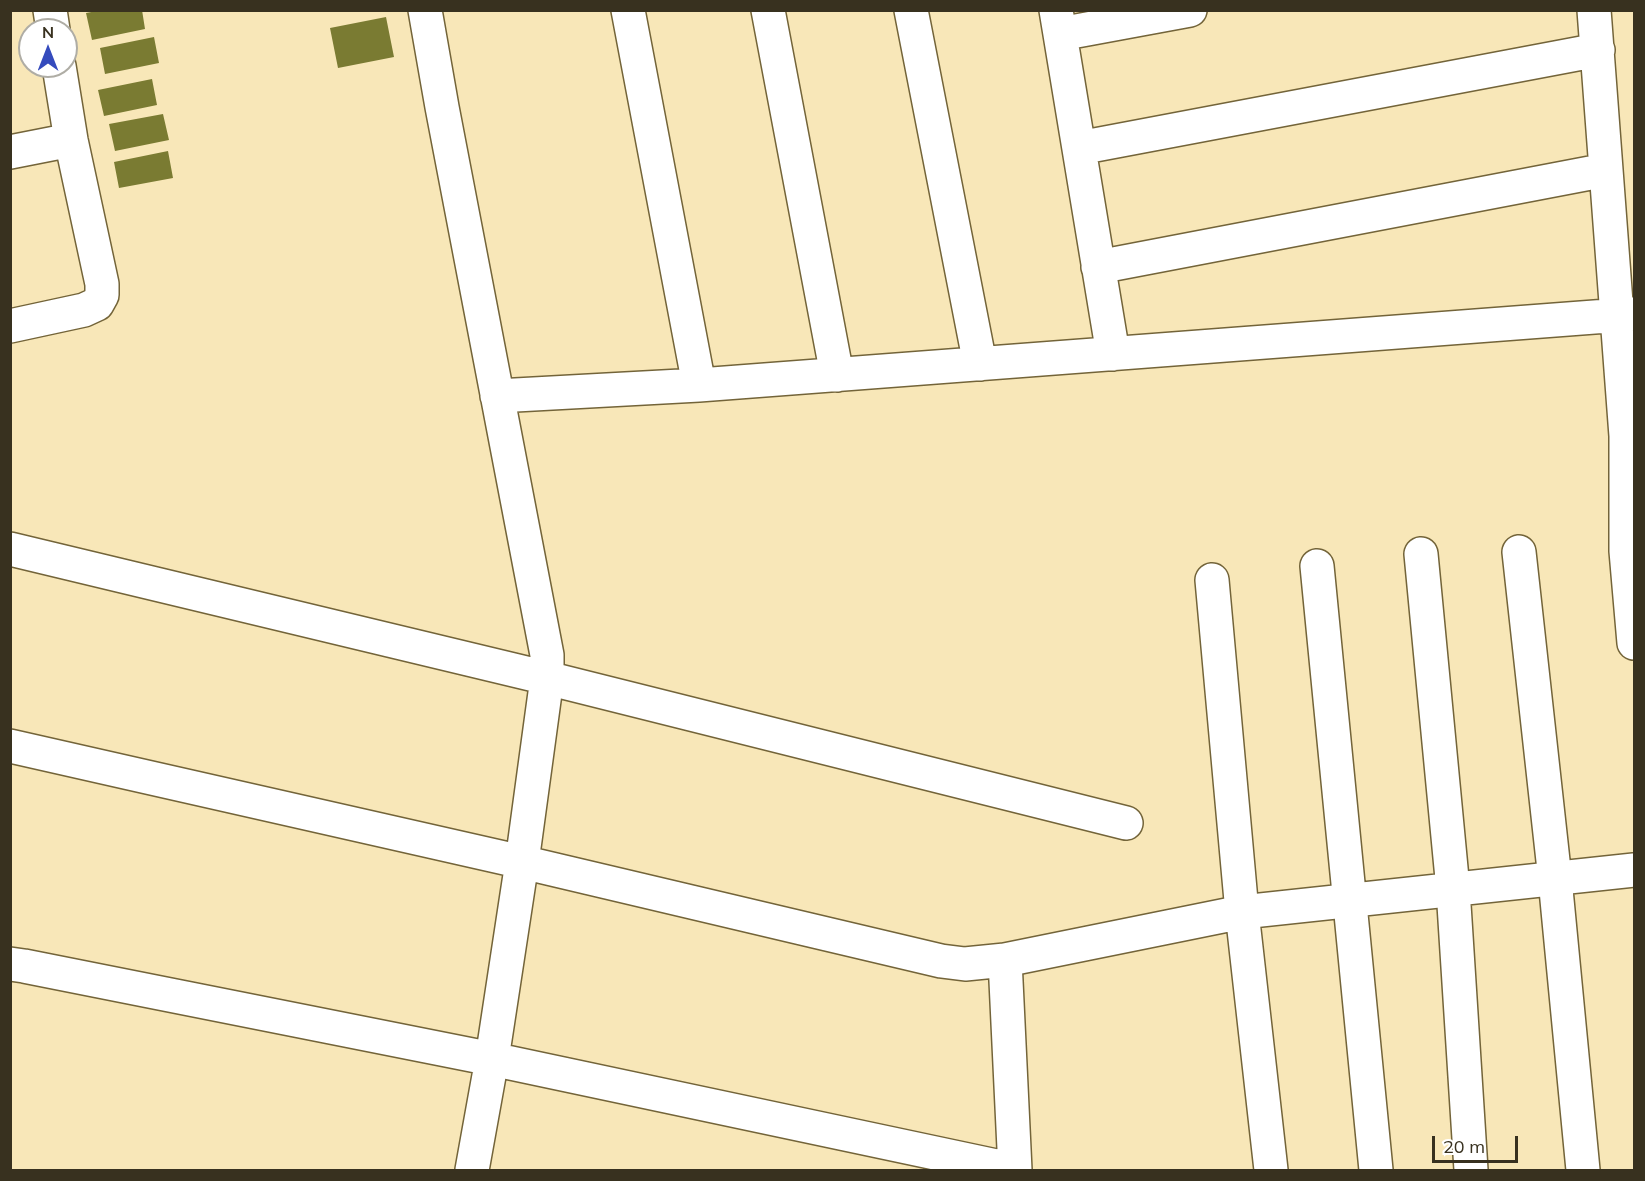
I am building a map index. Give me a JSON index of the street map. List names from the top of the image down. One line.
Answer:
{"scale_bar":"20 m","north":"top"}
